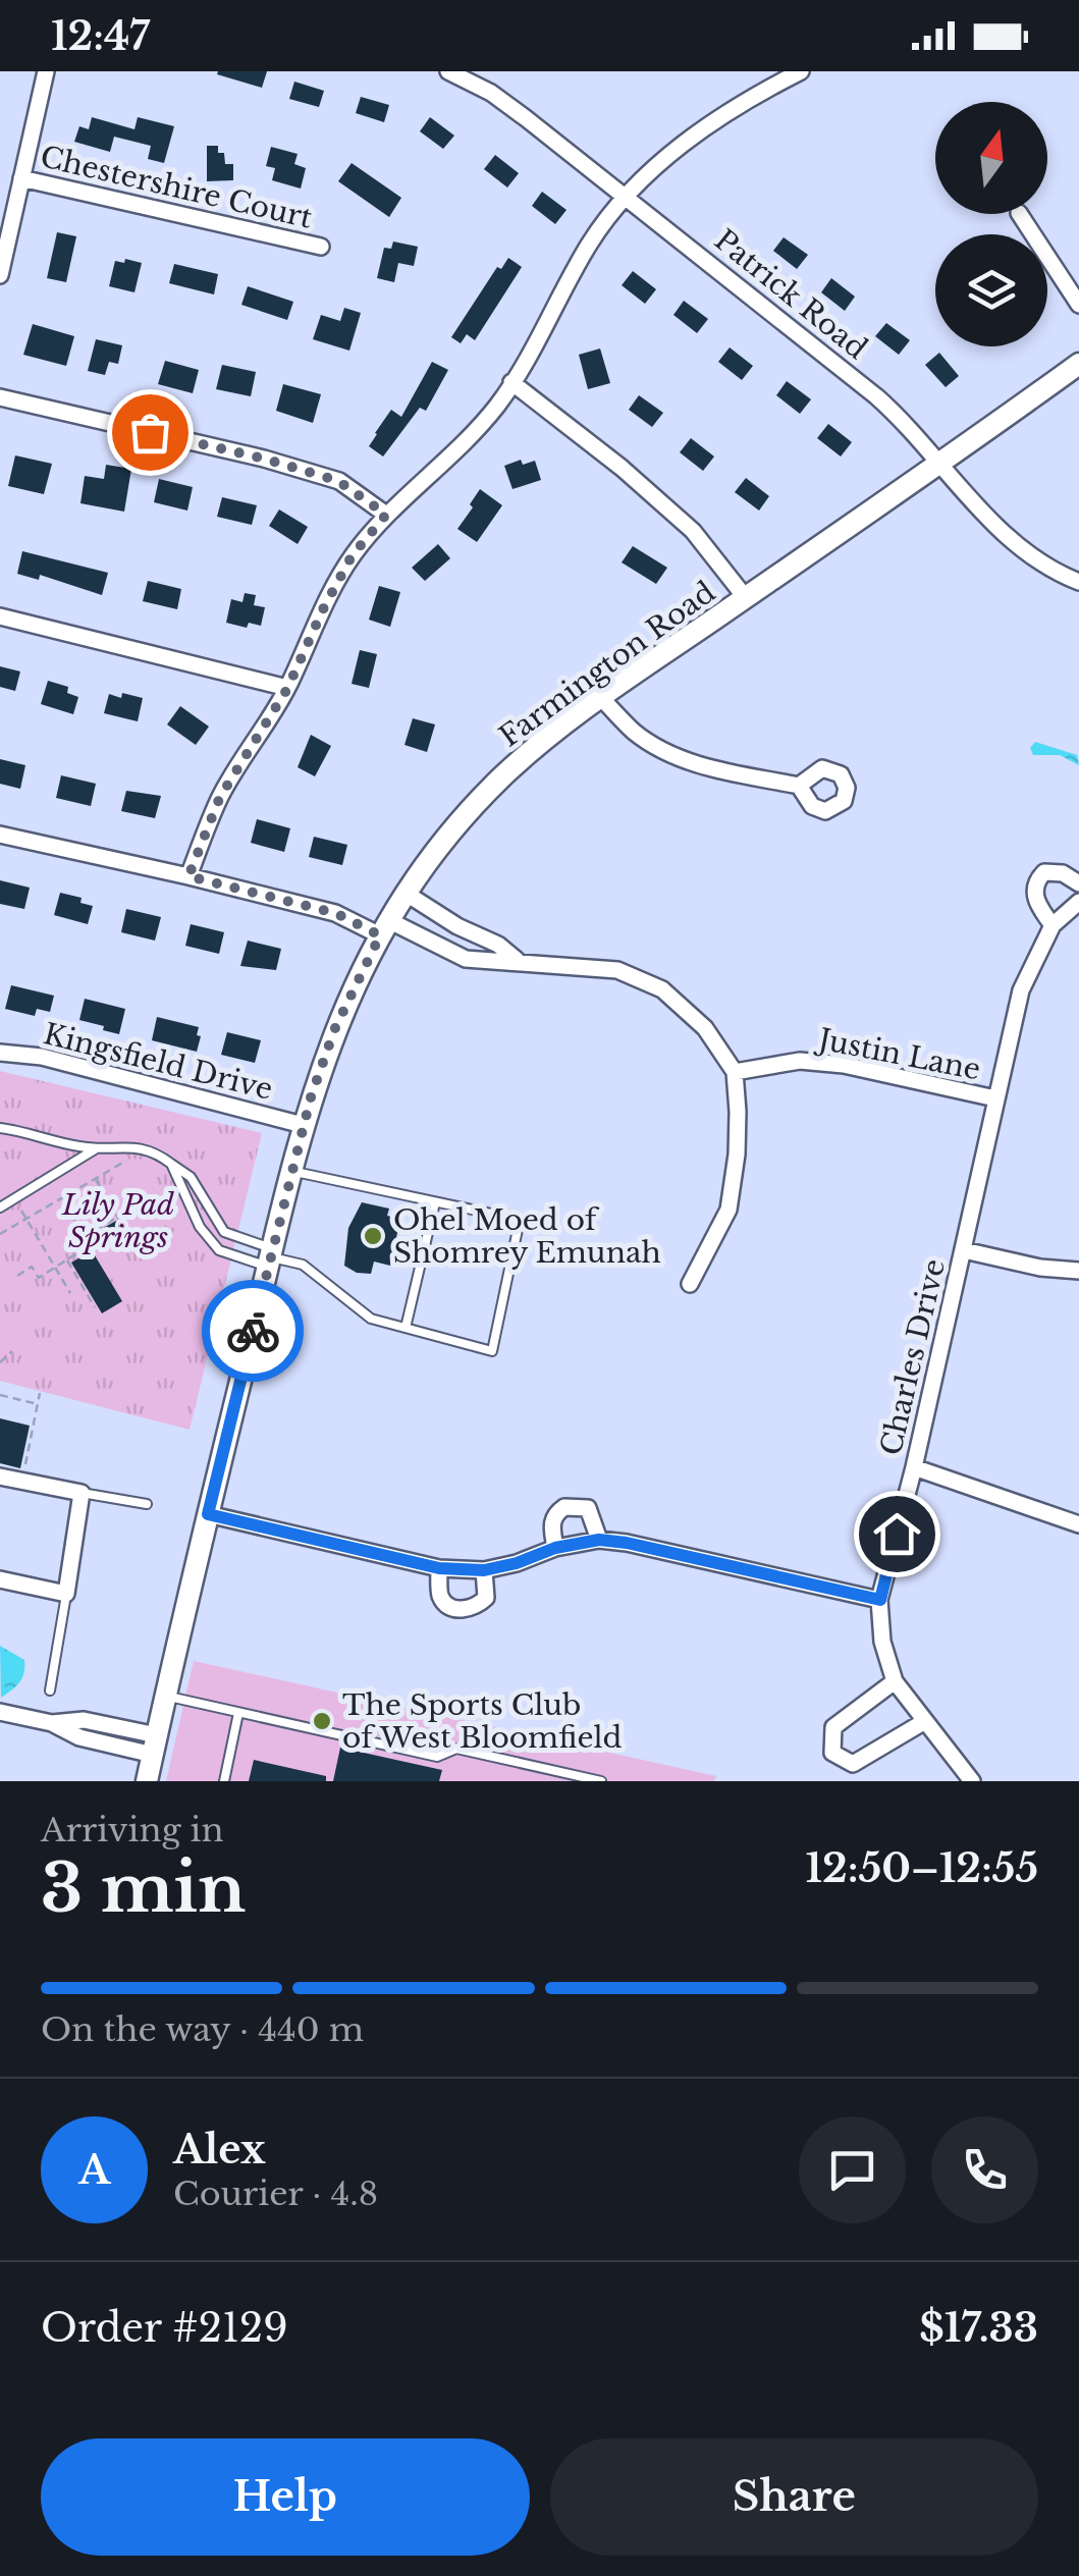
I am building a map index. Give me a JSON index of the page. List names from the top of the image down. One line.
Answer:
{"streets":{"street":["Chestershire Court","Patrick Road","Farmington Road","Justin Lane","Kingsfield Drive","Charles Drive"]},"crossings":[["Patrick Road","Farmington Road"],["Farmington Road","Kingsfield Drive"],["Justin Lane","Charles Drive"]],"parks":["Lily Pad Springs"],"places":["Ohel Moed of Shomrey Emunah","The Sports Club of West Bloomfield"],"north":"top","page":{"status":"12:47","heading":["3 min","Arriving in","12:50–12:55"],"panel":["Alex","Courier · 4.8","Order #2129","$17.33"],"bar":"On the way · 440 m","round":"A","buttons":["Help","Share"]}}
